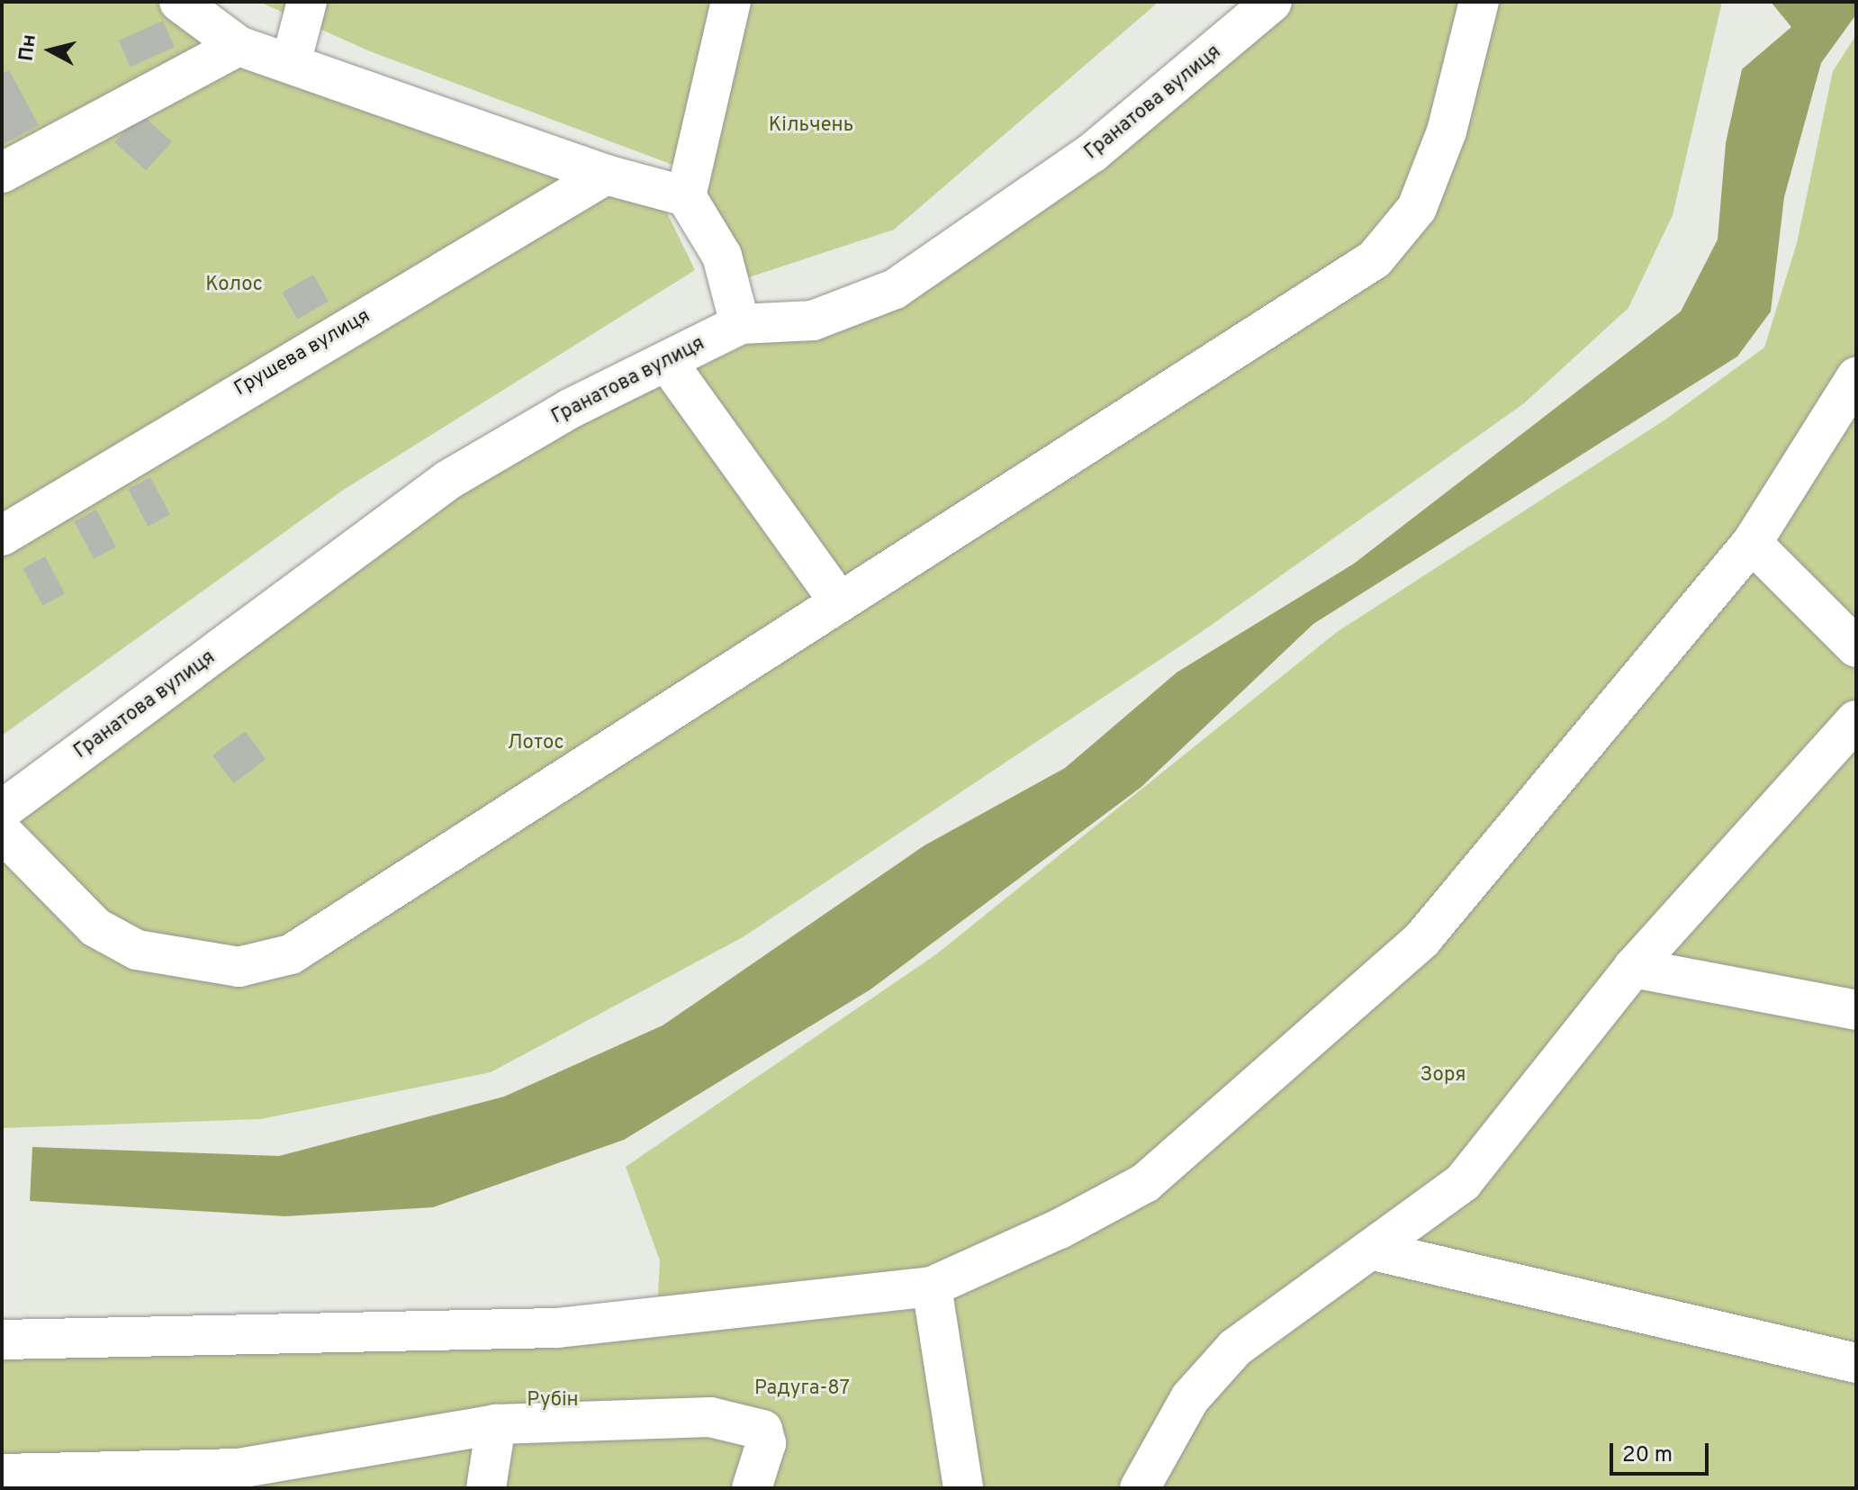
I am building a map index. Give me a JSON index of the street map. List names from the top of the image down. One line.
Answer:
{"streets":{"street":["Гранатова вулиця","Грушева вулиця"]},"parks":["Кільчень","Колос","Лотос","Зоря","Радуга-87","Рубін"],"scale_bar":"20 m","north":"left"}
